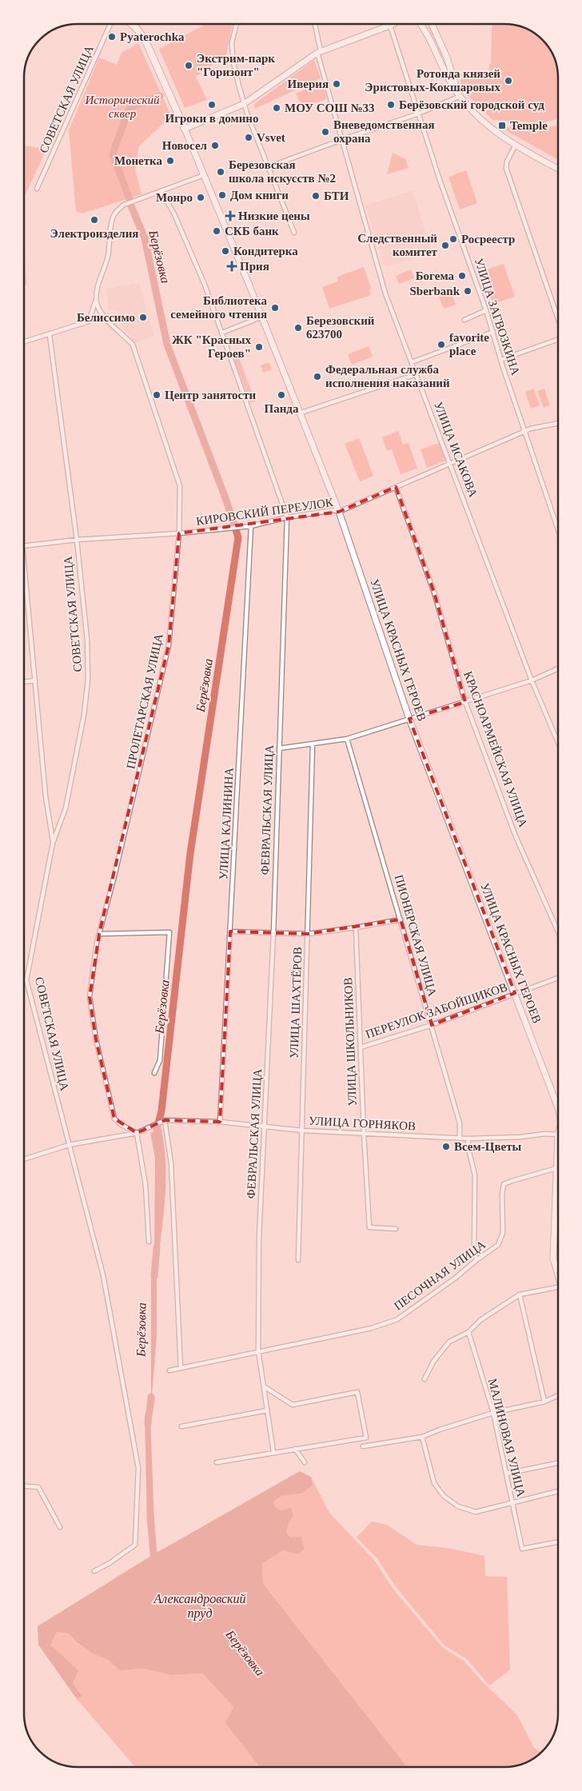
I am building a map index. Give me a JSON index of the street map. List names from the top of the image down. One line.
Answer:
{"streets":{"main road":["УЛИЦА КРАСНЫХ ГЕРОЕВ"],"street":["СОВЕТСКАЯ УЛИЦА","УЛИЦА ЗАГВОЗКИНА","УЛИЦА ИСАКОВА","КИРОВСКИЙ ПЕРЕУЛОК","ПРОЛЕТАРСКАЯ УЛИЦА","КРАСНОАРМЕЙСКАЯ УЛИЦА","ФЕВРАЛЬСКАЯ УЛИЦА","УЛИЦА КАЛИНИНА","ПИОНЕРСКАЯ УЛИЦА","УЛИЦА ШАХТЁРОВ","ПЕРЕУЛОК ЗАБОЙЩИКОВ","УЛИЦА ШКОЛЬНИКОВ","УЛИЦА ГОРНЯКОВ","ПЕСОЧНАЯ УЛИЦА","МАЛИНОВАЯ УЛИЦА"]},"crossings":[["СОВЕТСКАЯ УЛИЦА","КИРОВСКИЙ ПЕРЕУЛОК"],["УЛИЦА ЗАГВОЗКИНА","КИРОВСКИЙ ПЕРЕУЛОК"],["УЛИЦА ИСАКОВА","КИРОВСКИЙ ПЕРЕУЛОК"],["КИРОВСКИЙ ПЕРЕУЛОК","УЛИЦА КРАСНЫХ ГЕРОЕВ"],["КИРОВСКИЙ ПЕРЕУЛОК","ПРОЛЕТАРСКАЯ УЛИЦА"],["КИРОВСКИЙ ПЕРЕУЛОК","КРАСНОАРМЕЙСКАЯ УЛИЦА"],["КИРОВСКИЙ ПЕРЕУЛОК","ФЕВРАЛЬСКАЯ УЛИЦА"],["КИРОВСКИЙ ПЕРЕУЛОК","УЛИЦА КАЛИНИНА"],["УЛИЦА КРАСНЫХ ГЕРОЕВ","ПЕРЕУЛОК ЗАБОЙЩИКОВ"],["УЛИЦА КРАСНЫХ ГЕРОЕВ","УЛИЦА ГОРНЯКОВ"],["УЛИЦА КРАСНЫХ ГЕРОЕВ","ПЕСОЧНАЯ УЛИЦА"],["ФЕВРАЛЬСКАЯ УЛИЦА","УЛИЦА ГОРНЯКОВ"],["ФЕВРАЛЬСКАЯ УЛИЦА","ПЕСОЧНАЯ УЛИЦА"],["УЛИЦА КАЛИНИНА","УЛИЦА ГОРНЯКОВ"],["ПИОНЕРСКАЯ УЛИЦА","ПЕРЕУЛОК ЗАБОЙЩИКОВ"],["ПИОНЕРСКАЯ УЛИЦА","УЛИЦА ГОРНЯКОВ"],["УЛИЦА ШАХТЁРОВ","УЛИЦА ГОРНЯКОВ"],["ПЕРЕУЛОК ЗАБОЙЩИКОВ","УЛИЦА ШКОЛЬНИКОВ"],["УЛИЦА ШКОЛЬНИКОВ","УЛИЦА ГОРНЯКОВ"]],"water":["Берёзовка","Александровский пруд"],"parks":["Исторический сквер"],"places":{"other":["Pyaterochka","Экстрим-парк \"Горизонт\"","Ротонда князей Эристовых-Кокшаровых","Иверия","Игроки в домино","Берёзовский городской суд","МОУ СОШ №33","Вневедомственная охрана","Vsvet","Новосел","Монетка","Березовская школа искусств №2","Дом книги","БТИ","Монро","Электроизделия","СКБ банк","Росреестр","Следственный комитет","Кондитерка","Богема","Sberbank","Библиотека семейного чтения","Белиссимо","Березовский 623700","favorite place","ЖК \"Красных Героев\"","Федеральная служба исполнения наказаний","Центр занятости","Панда","Всем-Цветы"],"transit":["Temple"],"health":["Низкие цены","Прия"]}}
